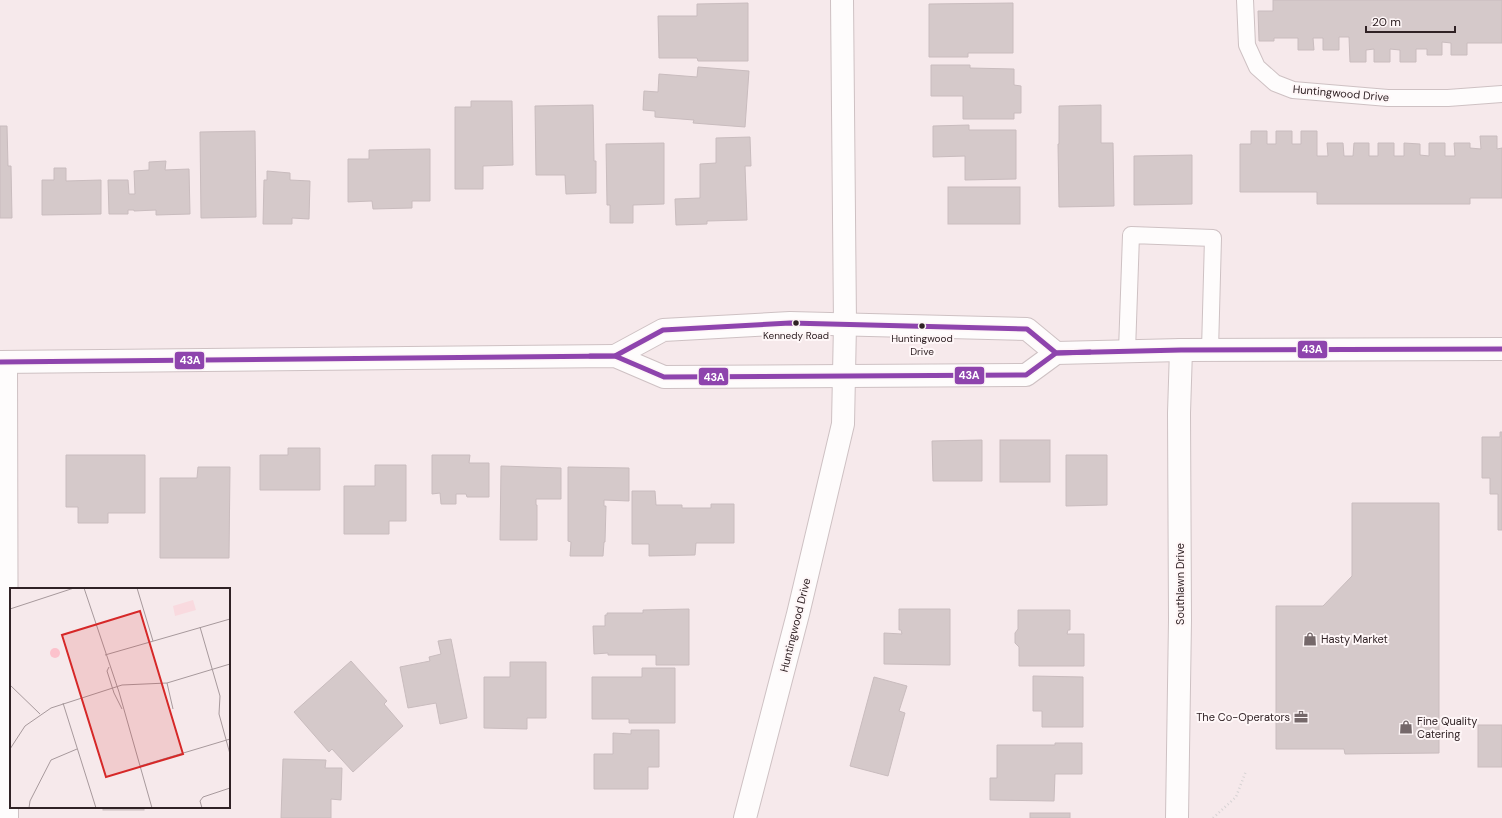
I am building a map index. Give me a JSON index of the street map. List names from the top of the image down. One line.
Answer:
{"streets":{"main road":["Huntingwood Drive","Southlawn Drive"]},"places":{"other":["Kennedy Road","Huntingwood Drive"],"shop":["Hasty Market","Fine Quality Catering"],"office":["The Co-Operators"]},"lines":["transit line 43A"],"scale_bar":"20 m"}
